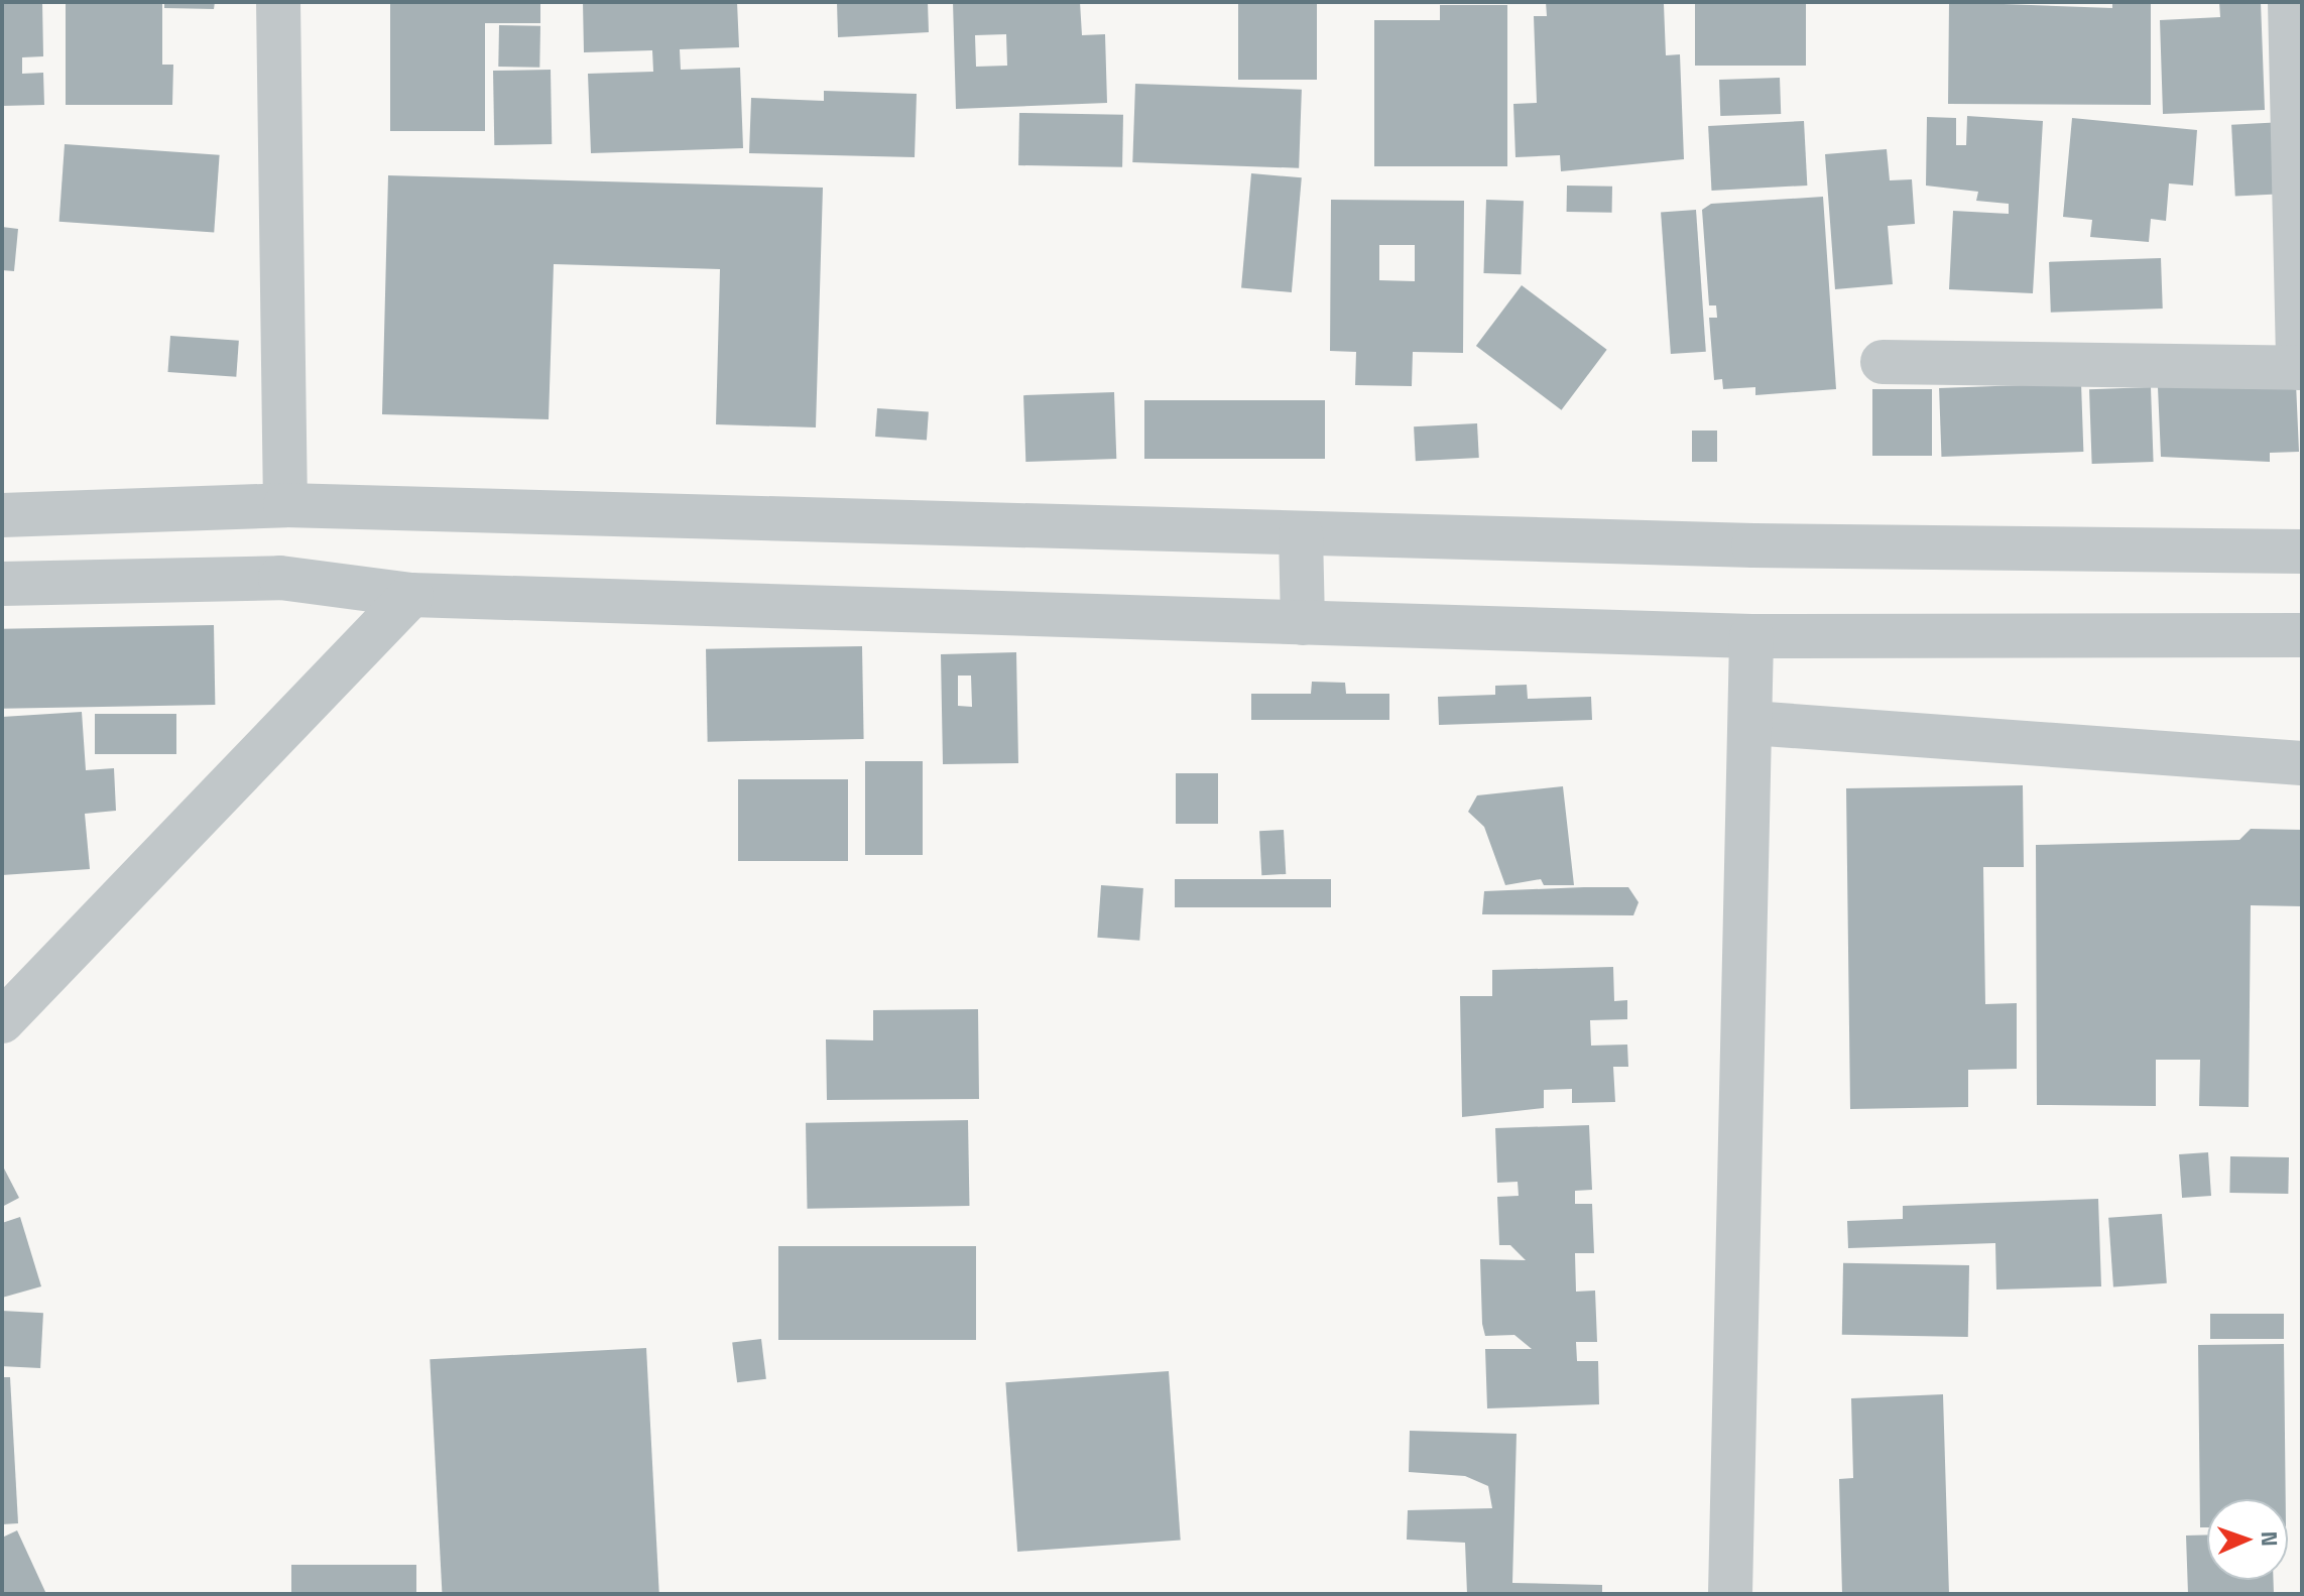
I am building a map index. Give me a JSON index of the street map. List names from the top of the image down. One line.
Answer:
{"north":"right"}
